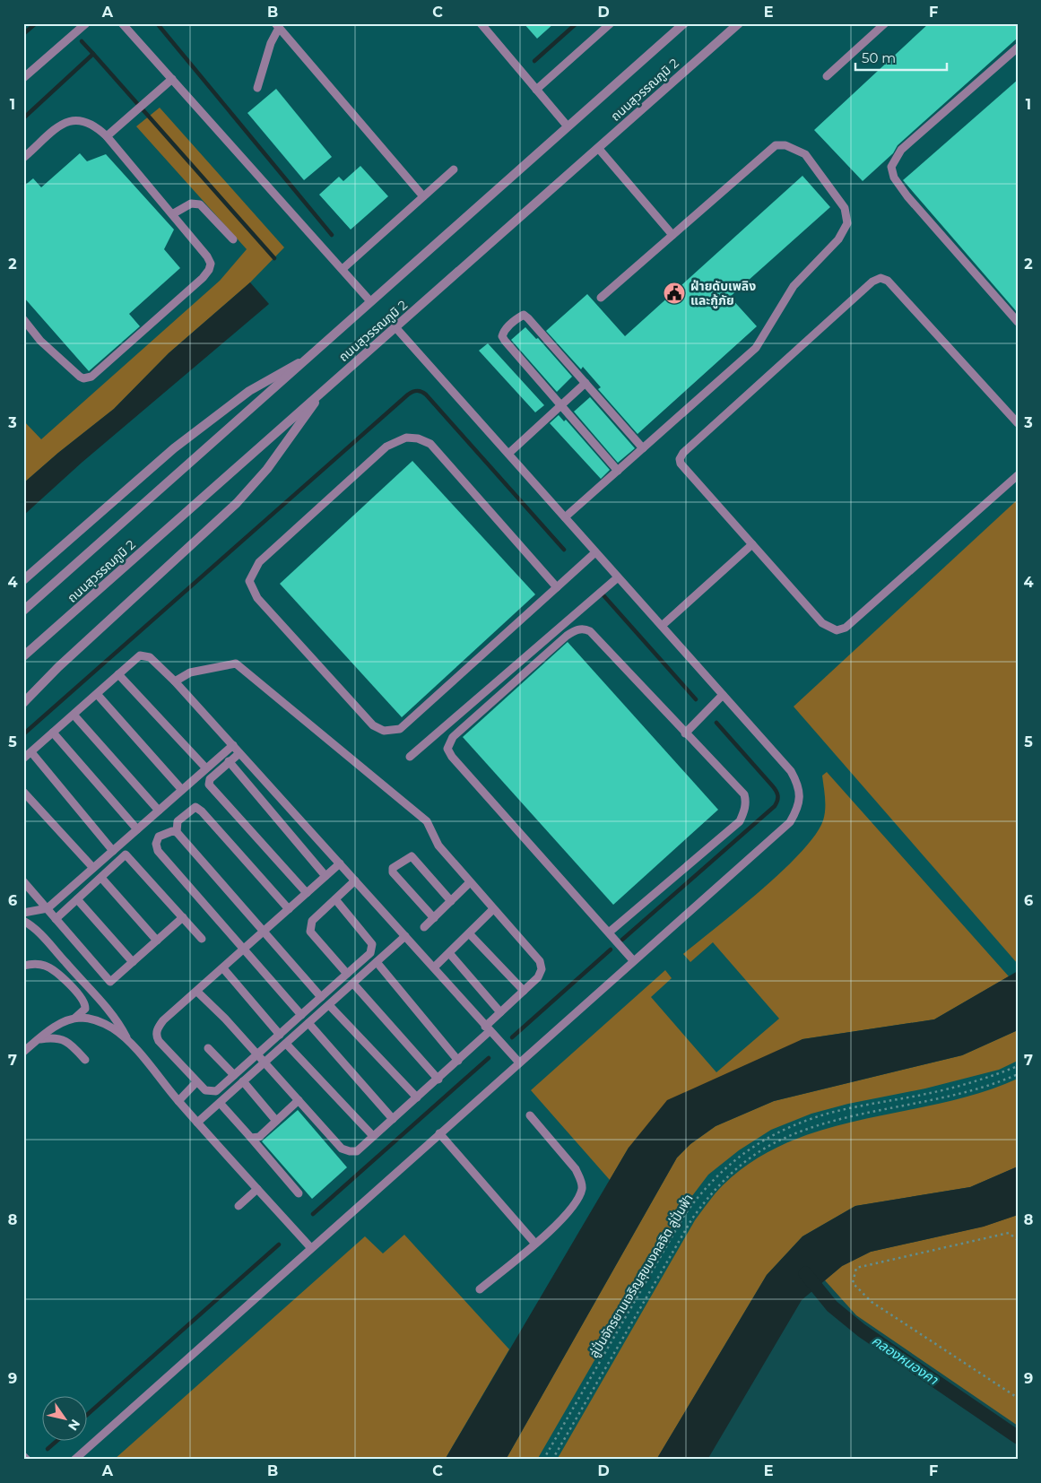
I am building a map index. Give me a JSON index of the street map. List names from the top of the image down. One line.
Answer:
{"streets":{"street":["ถนนสุวรรณภูมิ 2"],"path":["ลู่ปั่นจักรยานเจริญสุขมงคลจิต ลู่ปั่นฟ้า"]},"water":["คลองหนองคา"],"places":{"public building":["ฝ่ายดับเพลิง และกู้ภัย"]},"scale_bar":"50 m","north":"bottom right","grid":{"columns":["A","B","C","D","E","F"],"rows":["1","2","3","4","5","6","7","8","9"]}}
